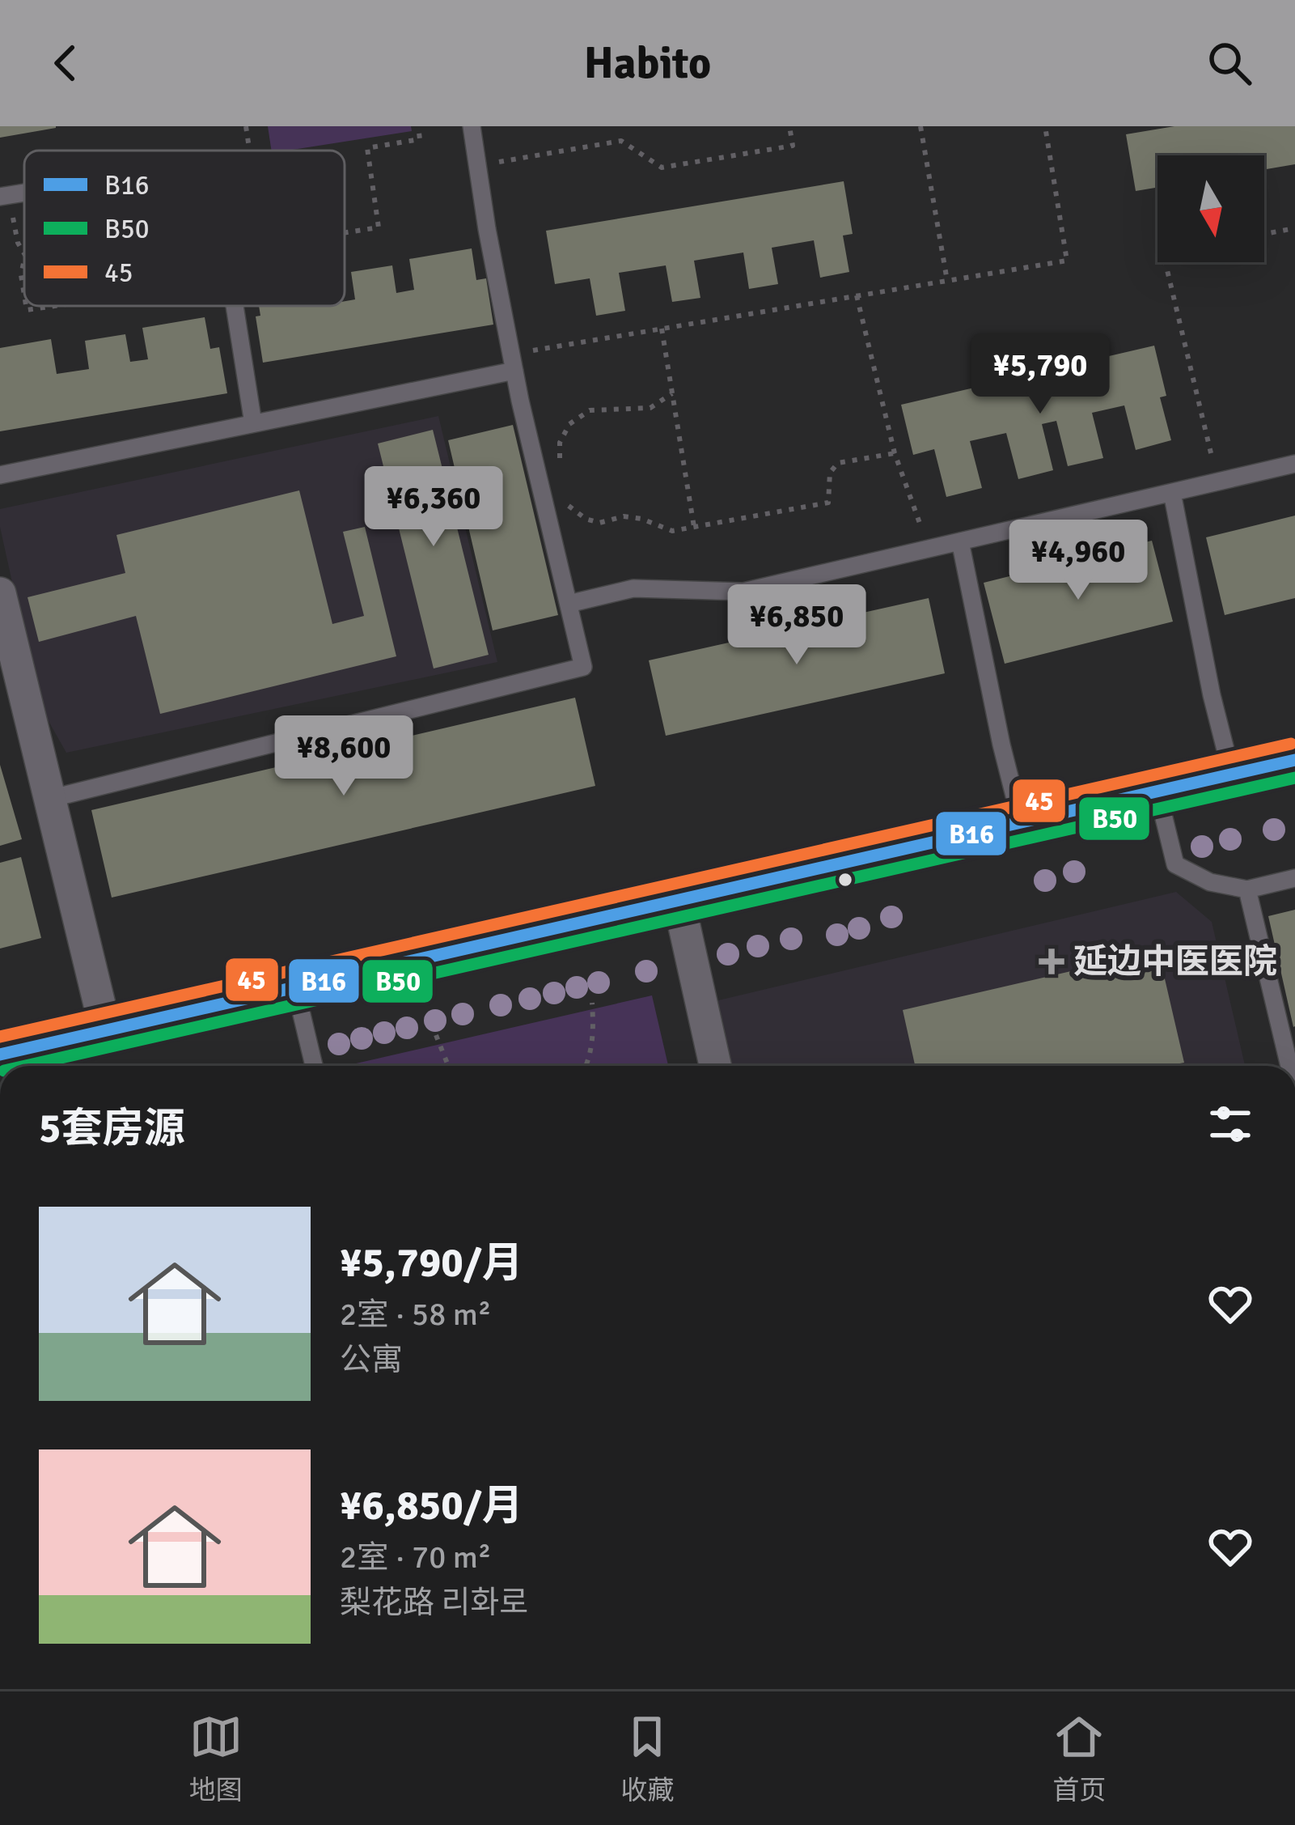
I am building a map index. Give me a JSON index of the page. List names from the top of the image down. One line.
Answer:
{"places":{"health":["延边中医医院"]},"lines":["transit line 45","transit line B16","transit line B50"],"legend":["B16","B50","45"],"north":"bottom","page":{"header":"Habito","price":["¥5,790","¥6,360","¥4,960","¥6,850","¥8,600"],"heading":"5套房源","list":[{"name":"¥5,790/月","note":"2室 · 58 m² · 公寓"},{"name":"¥6,850/月","note":"2室 · 70 m² · 梨花路 리화로"}],"tabs":["地图","收藏","首页"]}}
